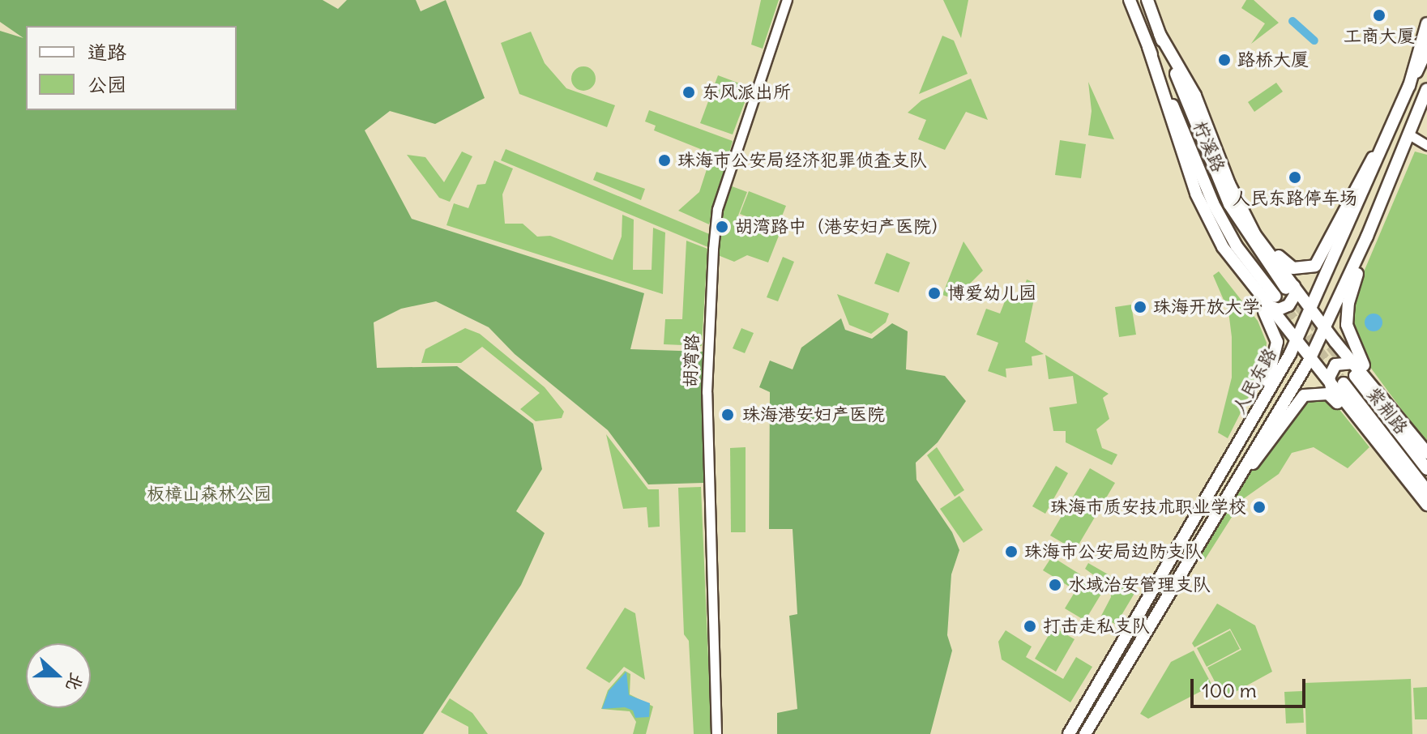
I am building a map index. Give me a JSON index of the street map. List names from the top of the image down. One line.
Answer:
{"streets":{"main road":["柠溪路","人民东路","紫荆路"],"street":["胡湾路"]},"crossings":[["柠溪路","紫荆路"],["人民东路","紫荆路"]],"parks":["板樟山森林公园"],"places":["工商大厦","路桥大厦","东风派出所","珠海市公安局经济犯罪侦查支队","人民东路停车场","胡湾路中（港安妇产医院）","博爱幼儿园","珠海开放大学","珠海港安妇产医院","珠海市质安技术职业学校","珠海市公安局边防支队","水域治安管理支队","打击走私支队"],"legend":["道路","公园"],"scale_bar":"100 m","north":"right"}
